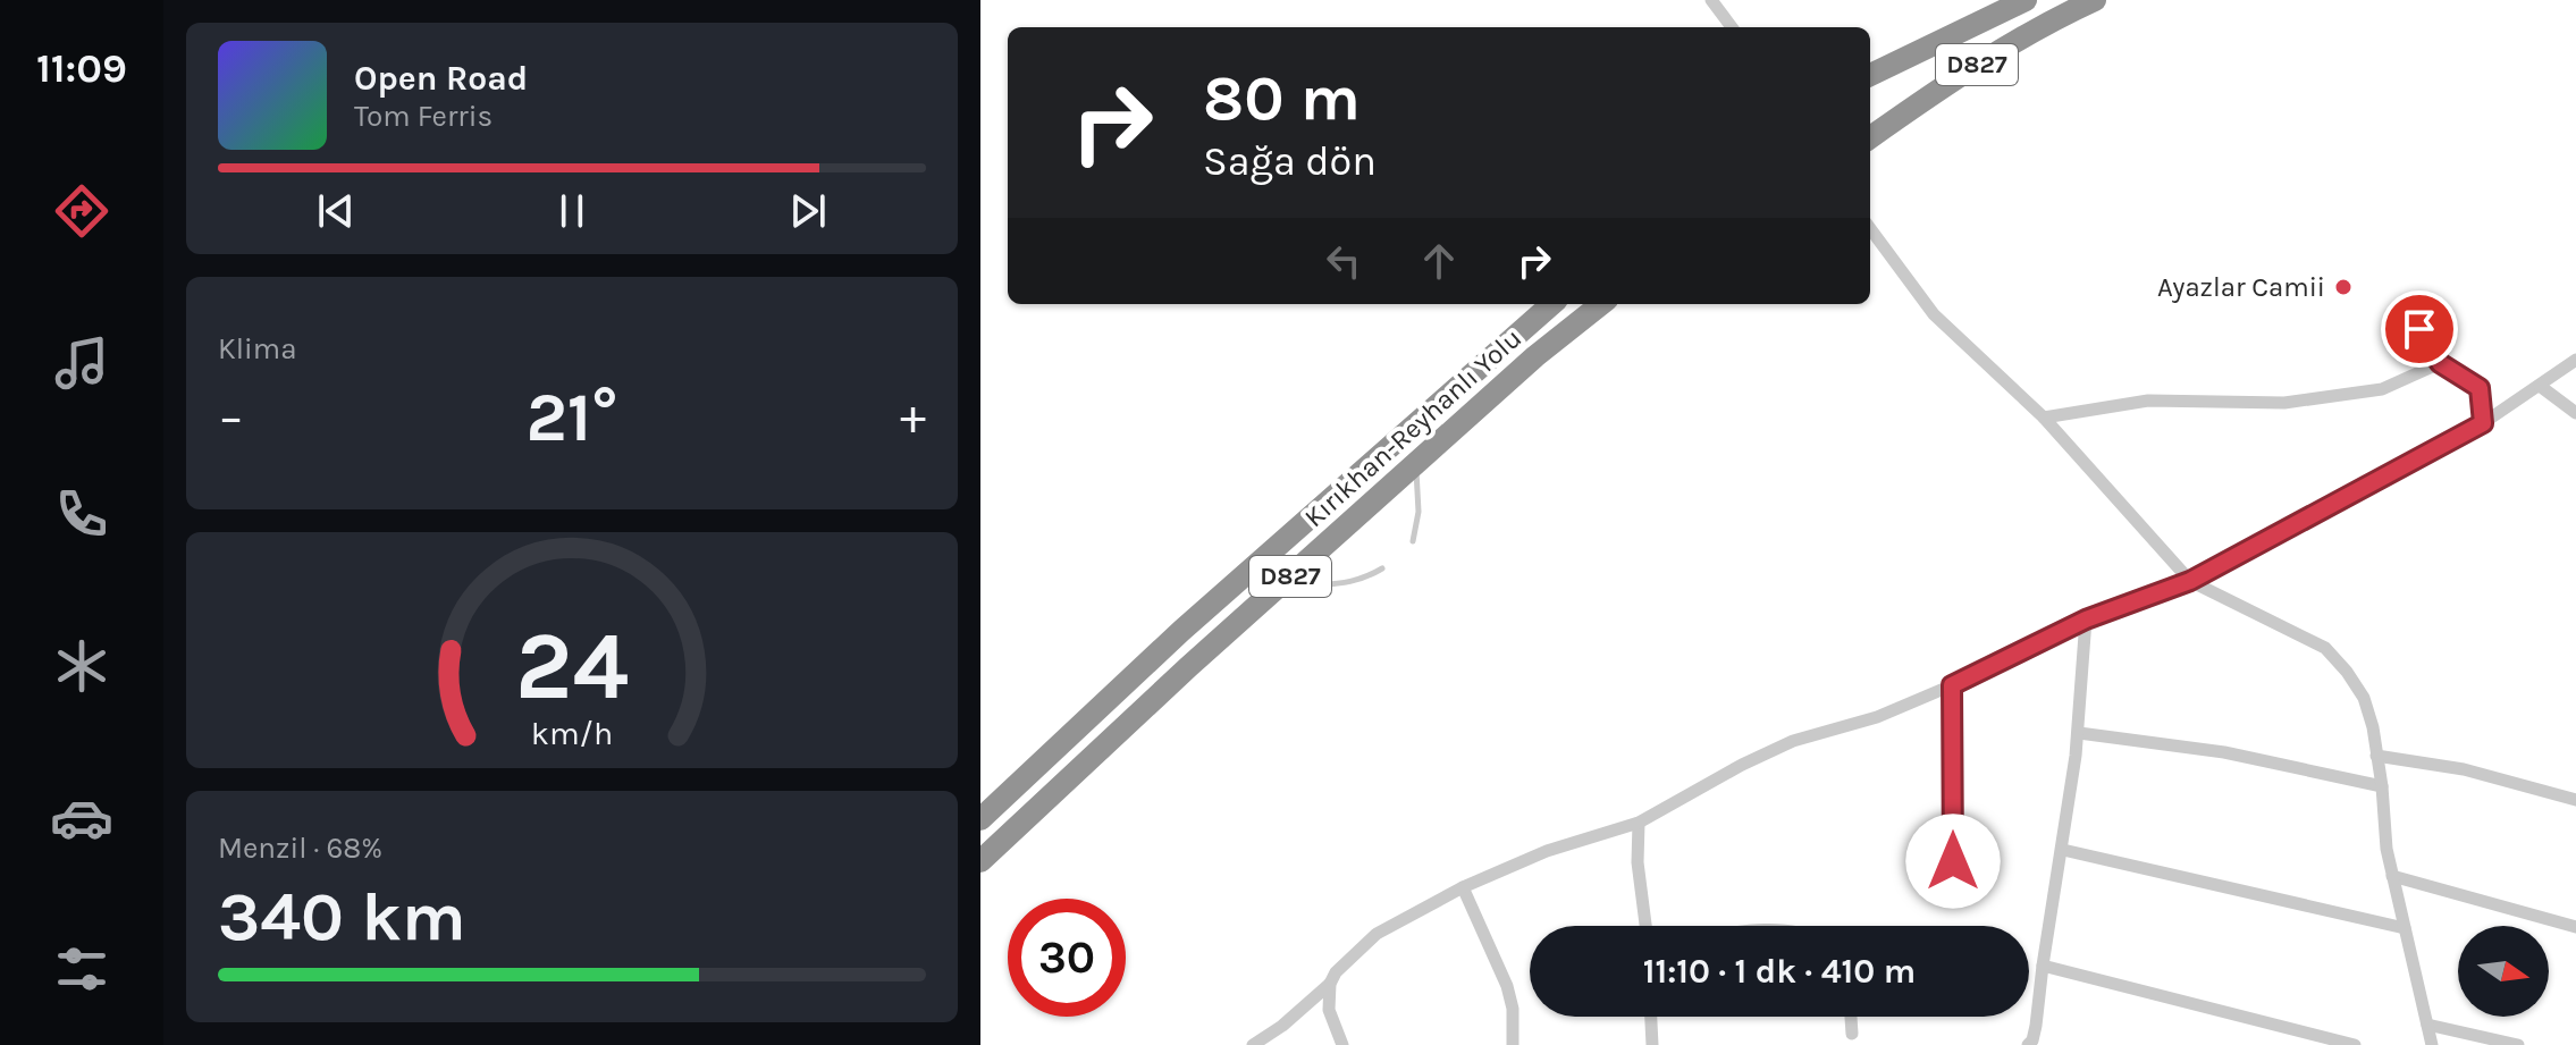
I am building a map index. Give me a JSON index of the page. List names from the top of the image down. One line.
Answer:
{"streets":{"highway":["D827","Kırıkhan-Reyhanlı Yolu"]},"places":["Ayazlar Camii"],"north":"right","page":{"tabs":"11:09","turn":["80 m","Sağa dön"],"song":["Open Road","Tom Ferris"],"tile":["Klima",["Menzil · 68%","340 km"]],"heat":["−","21°","+"],"limit":"30","trip":"11:10 · 1 dk · 410 m","gauge":["24","km/h"]}}
